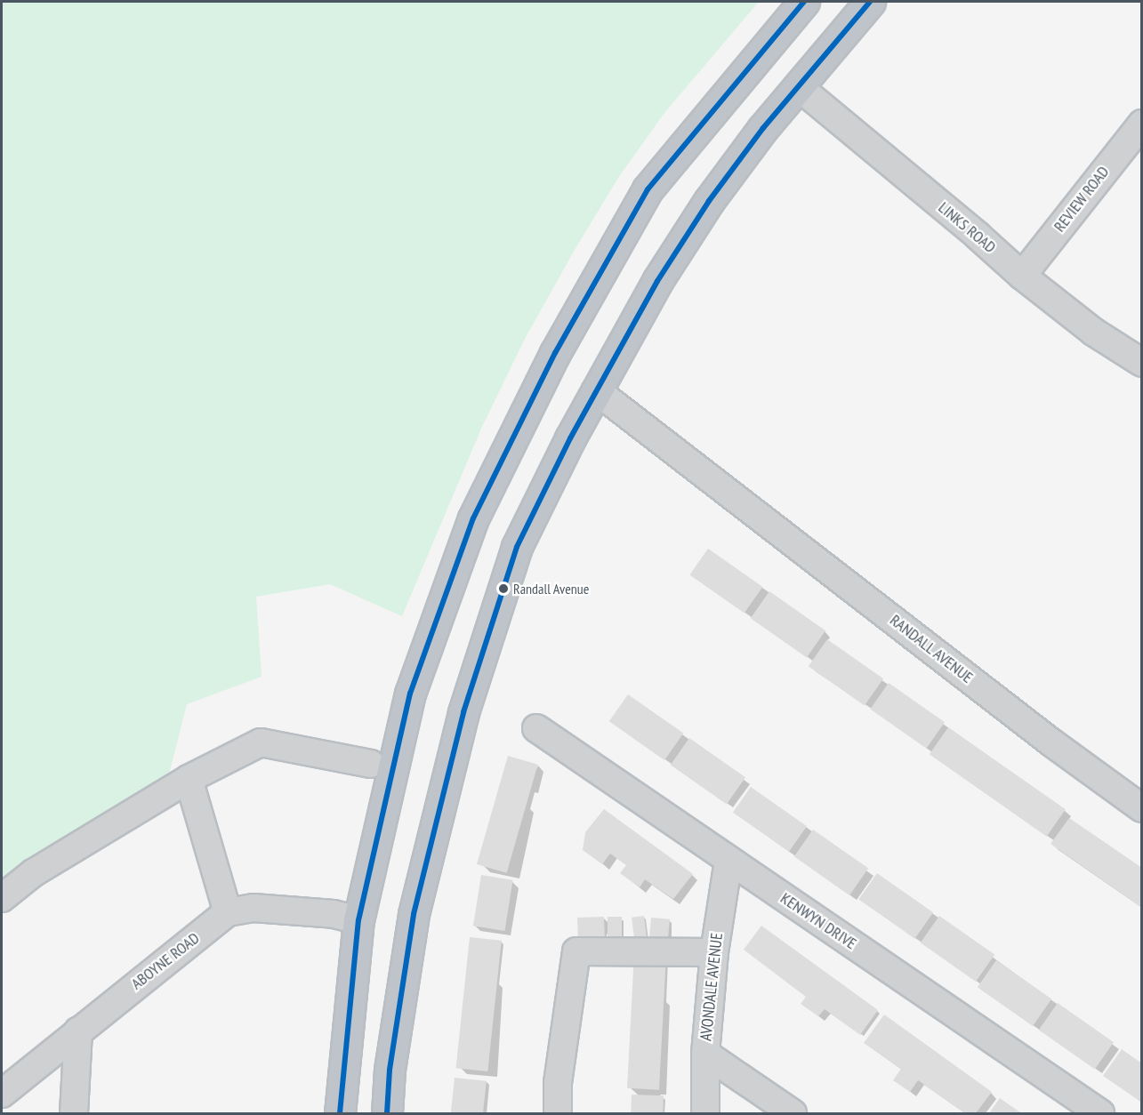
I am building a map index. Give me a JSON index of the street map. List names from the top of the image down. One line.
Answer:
{"streets":{"street":["REVIEW ROAD","LINKS ROAD","RANDALL AVENUE","KENWYN DRIVE","ABOYNE ROAD","AVONDALE AVENUE"]},"crossings":[["REVIEW ROAD","LINKS ROAD"],["KENWYN DRIVE","AVONDALE AVENUE"]],"places":["Randall Avenue"]}
